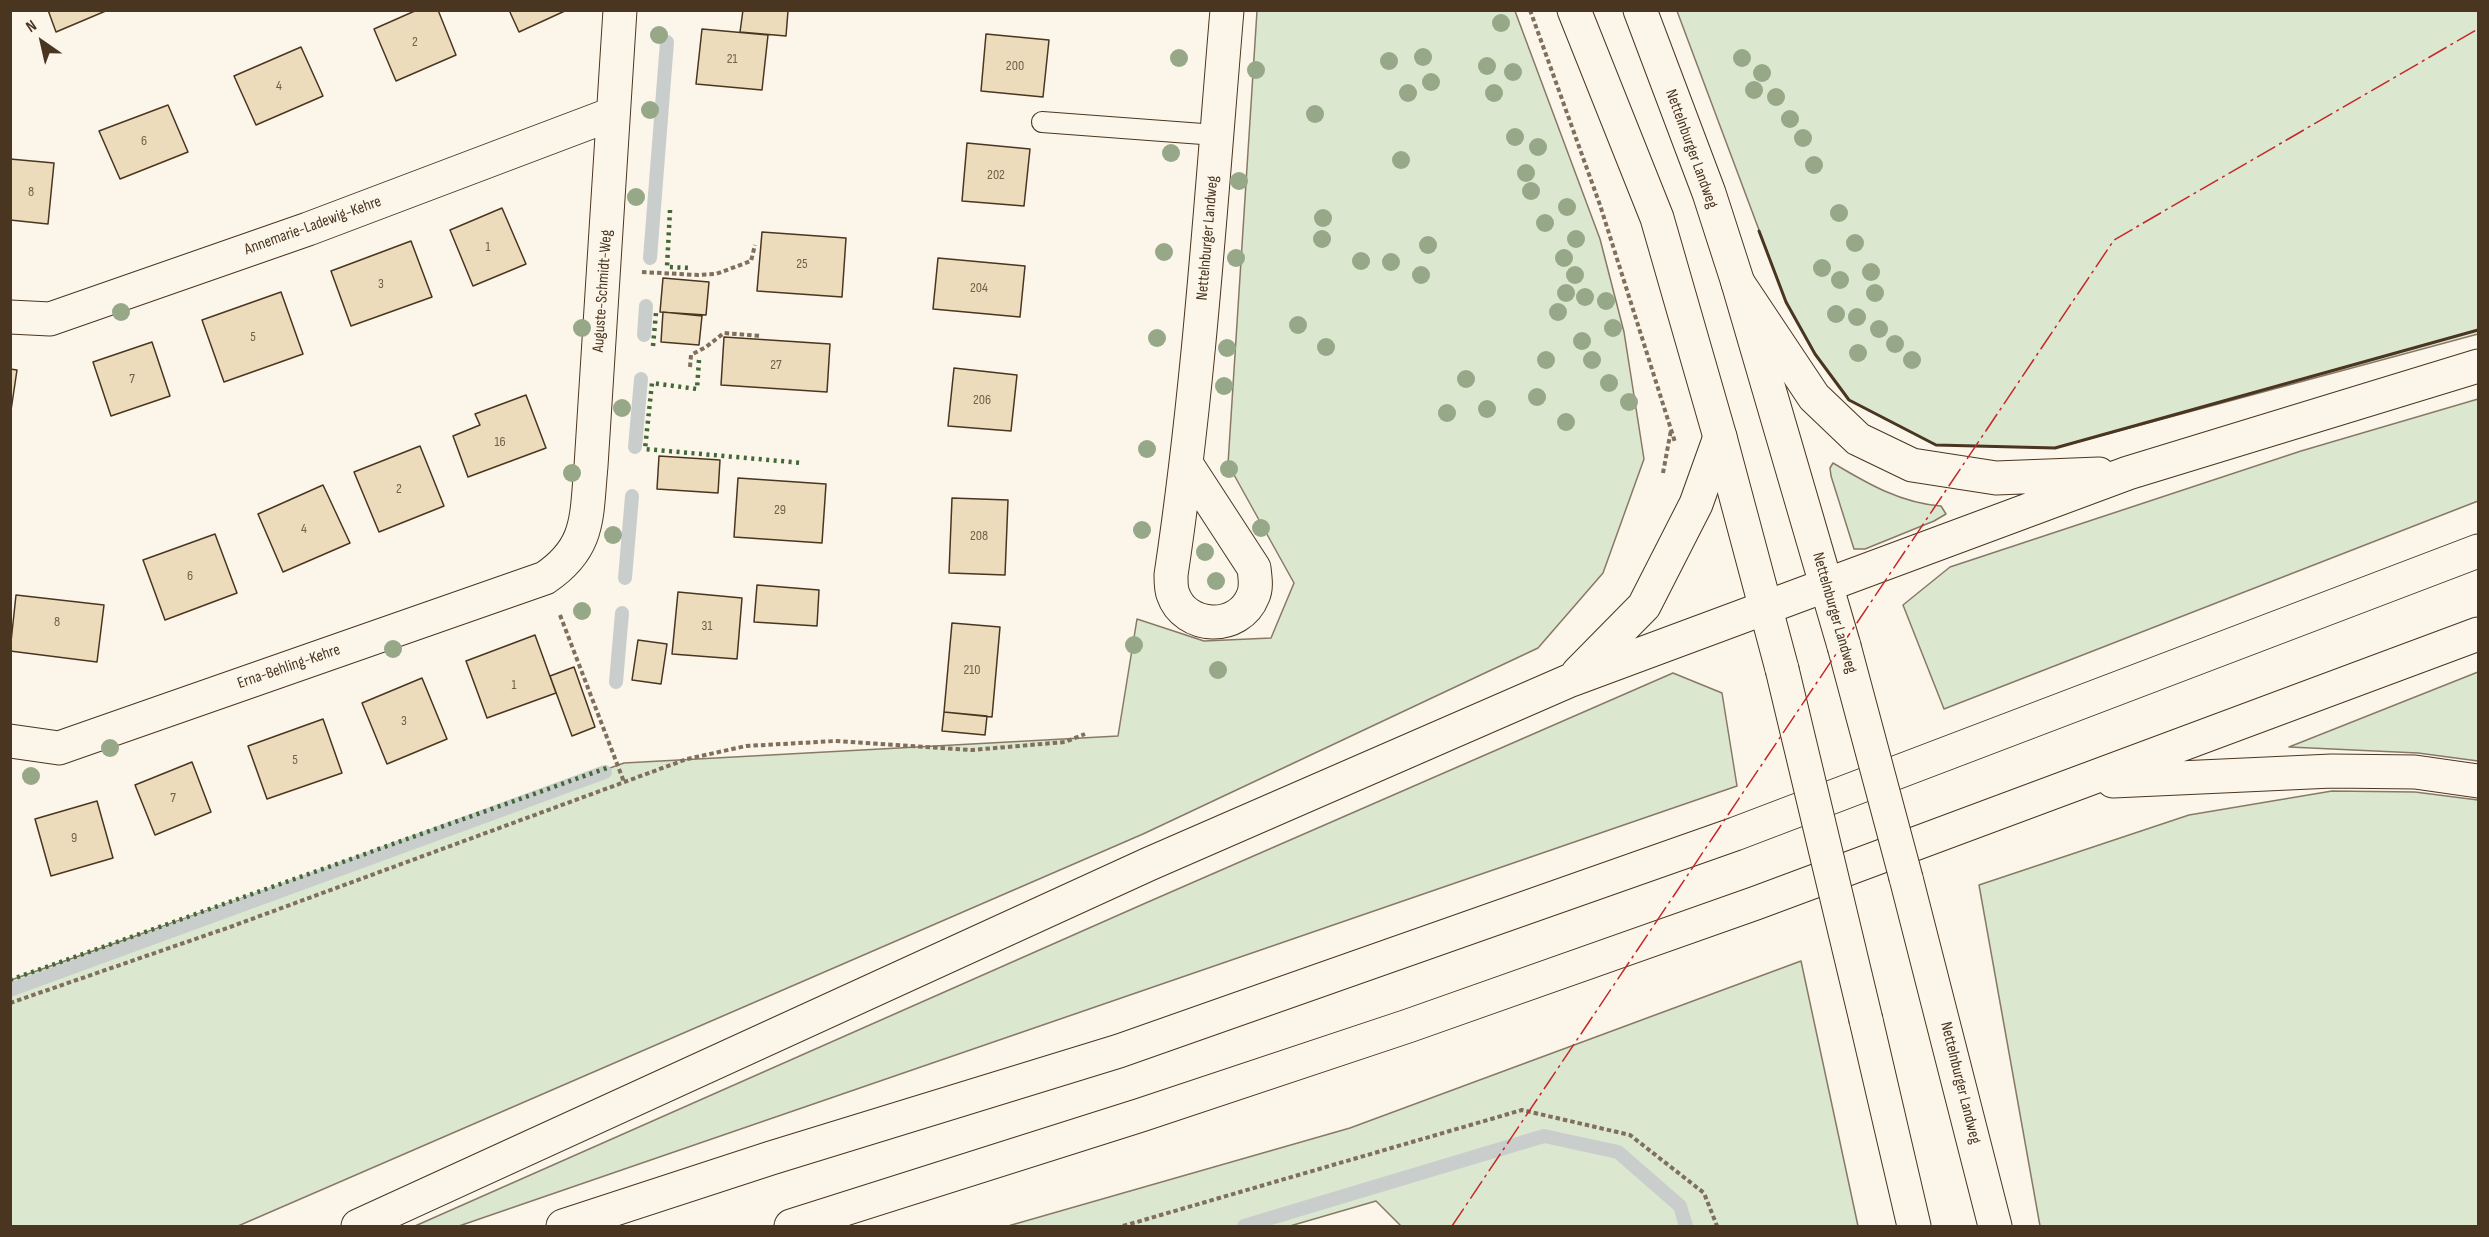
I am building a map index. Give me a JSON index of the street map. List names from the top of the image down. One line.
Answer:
{"streets":{"main road":["Nettelnburger Landweg","Annemarie-Ladewig-Kehre","Auguste-Schmidt-Weg","Erna-Behling-Kehre"]},"crossings":[["Annemarie-Ladewig-Kehre","Auguste-Schmidt-Weg"],["Auguste-Schmidt-Weg","Erna-Behling-Kehre"]],"house_numbers":["2","21","200","4","6","202","8","1","25","3","204","5","27","7","206","16","2","29","4","208","6","8","31","210","1","3","5","7","9"],"north":"top left"}
